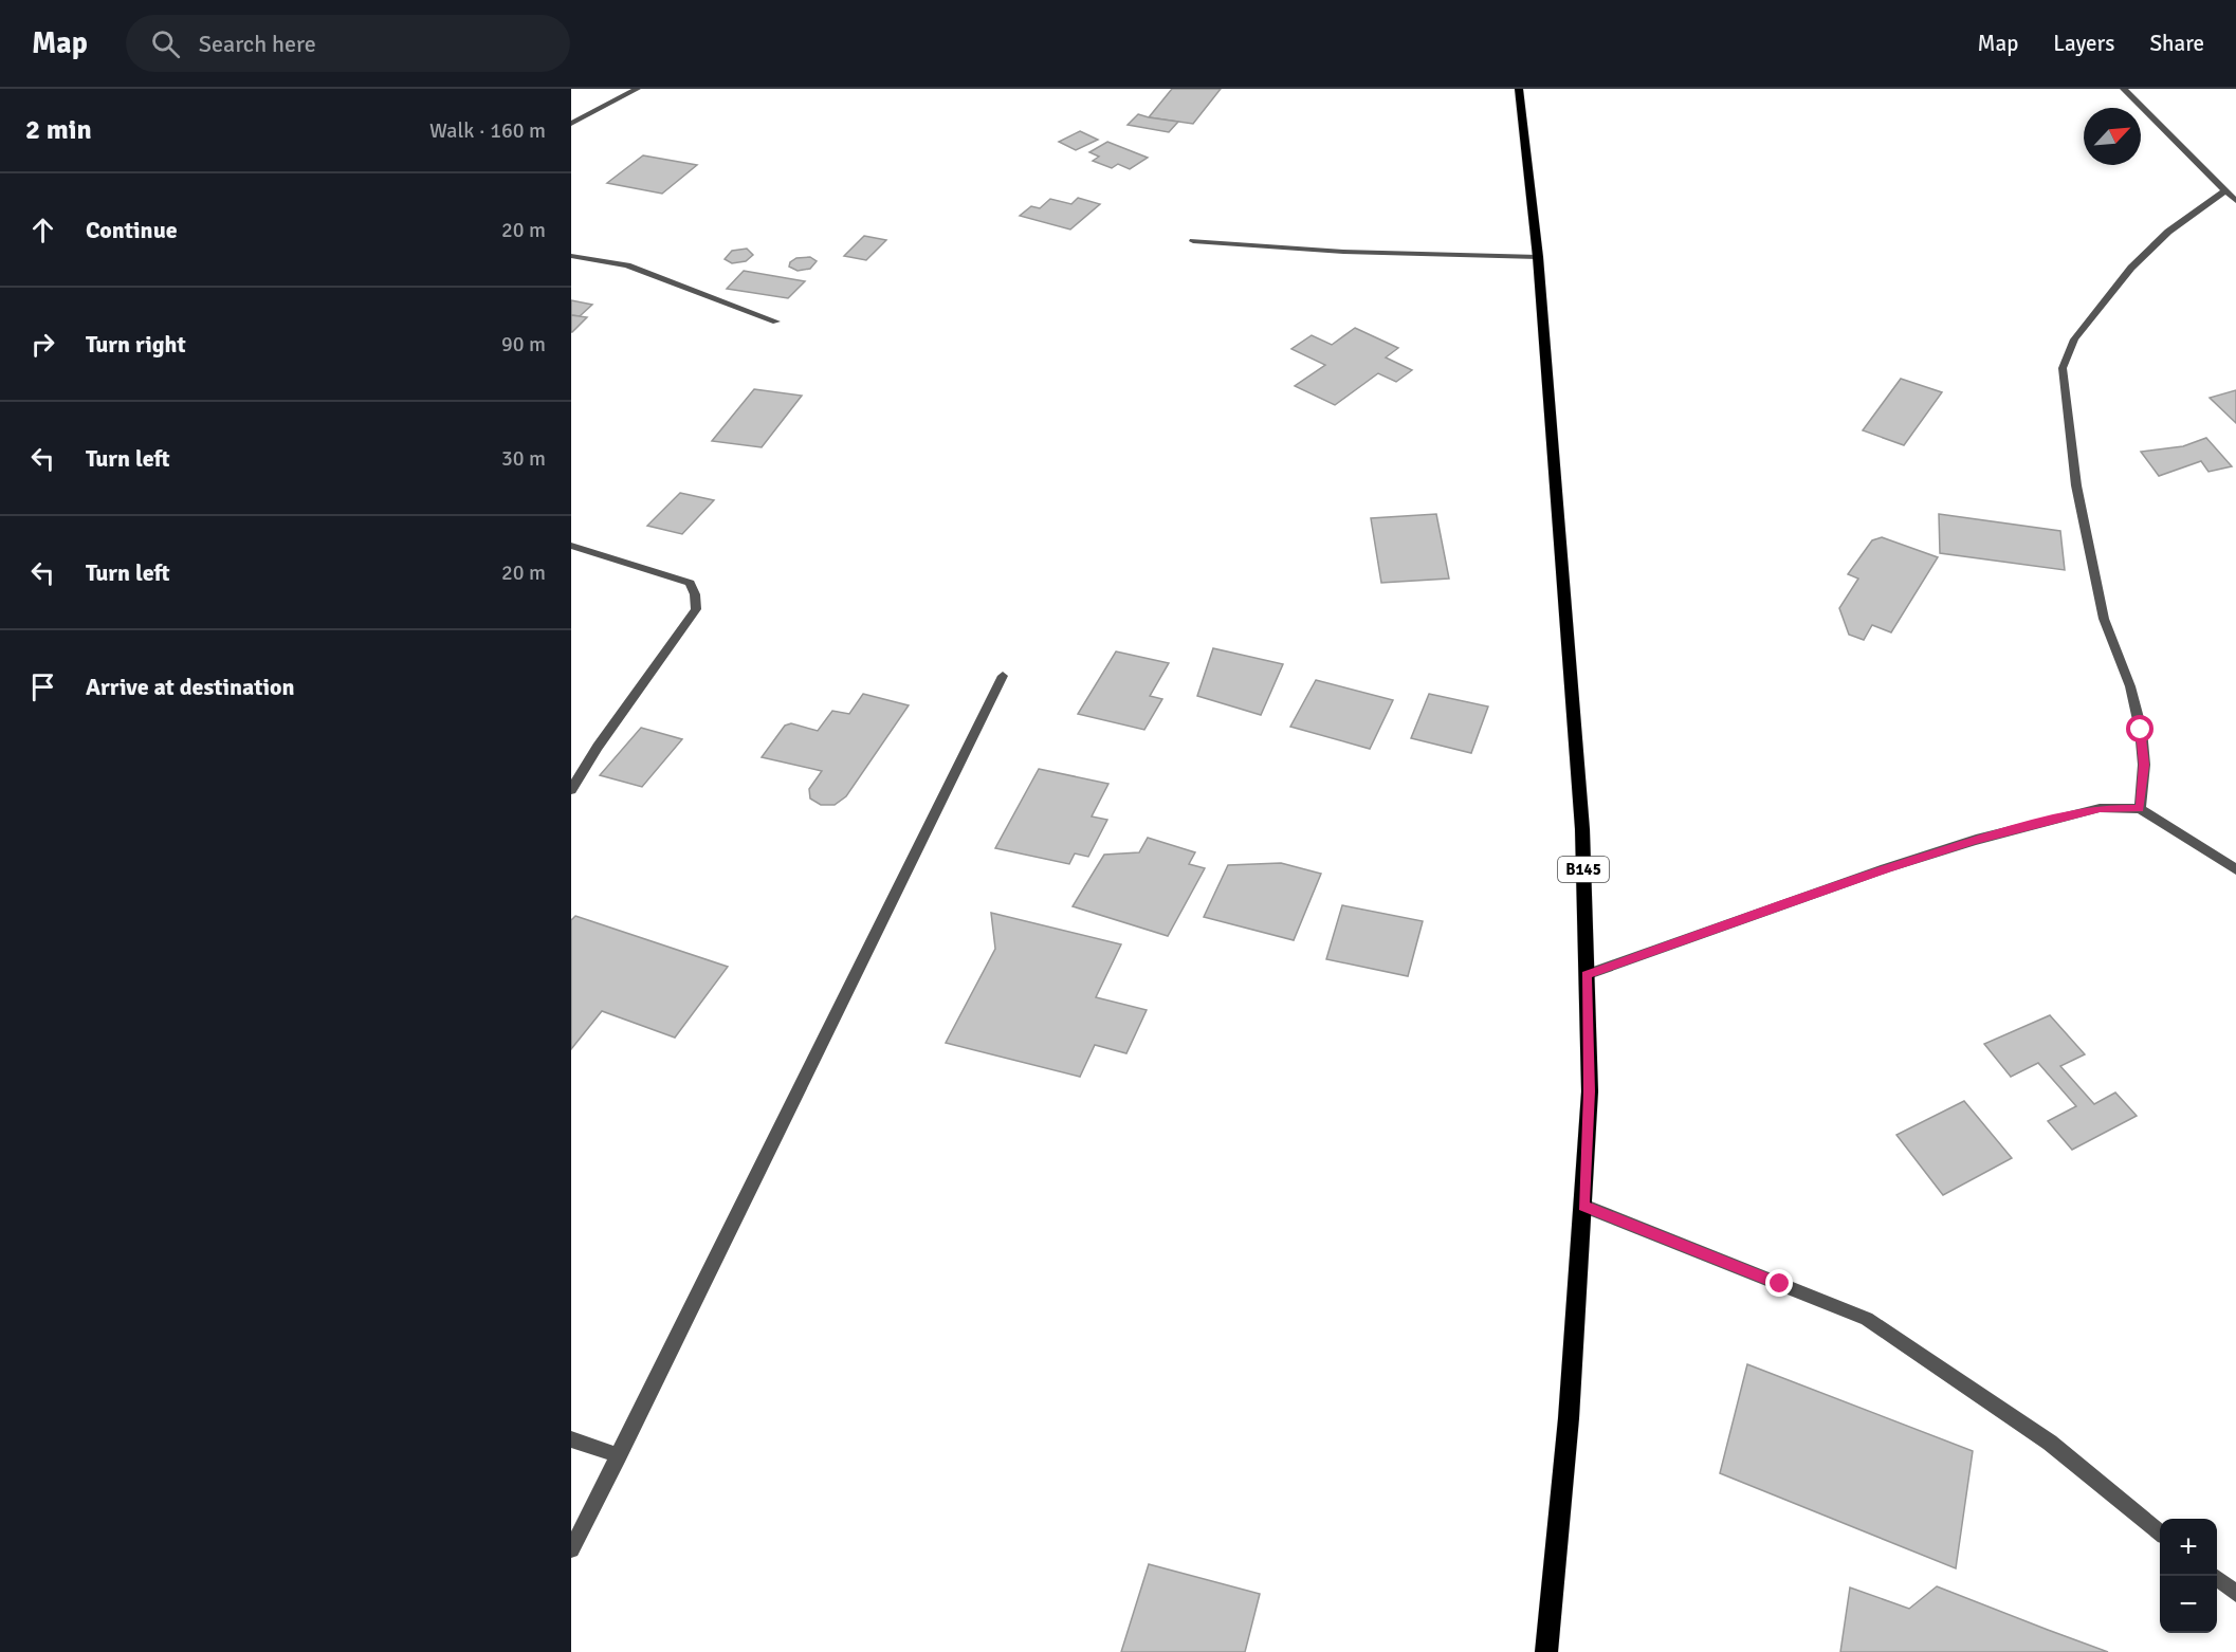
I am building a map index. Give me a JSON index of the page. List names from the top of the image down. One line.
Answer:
{"streets":{"main road":["B145"]},"north":"top right","page":{"header":"Map","search":"Search here","nav":["Map","Layers","Share"],"heading":["2 min","Walk · 160 m"],"list":[["Continue","20 m"],["Turn right","90 m"],["Turn left","30 m"],["Turn left","20 m"],"Arrive at destination"],"map_buttons":["+","−"]}}
